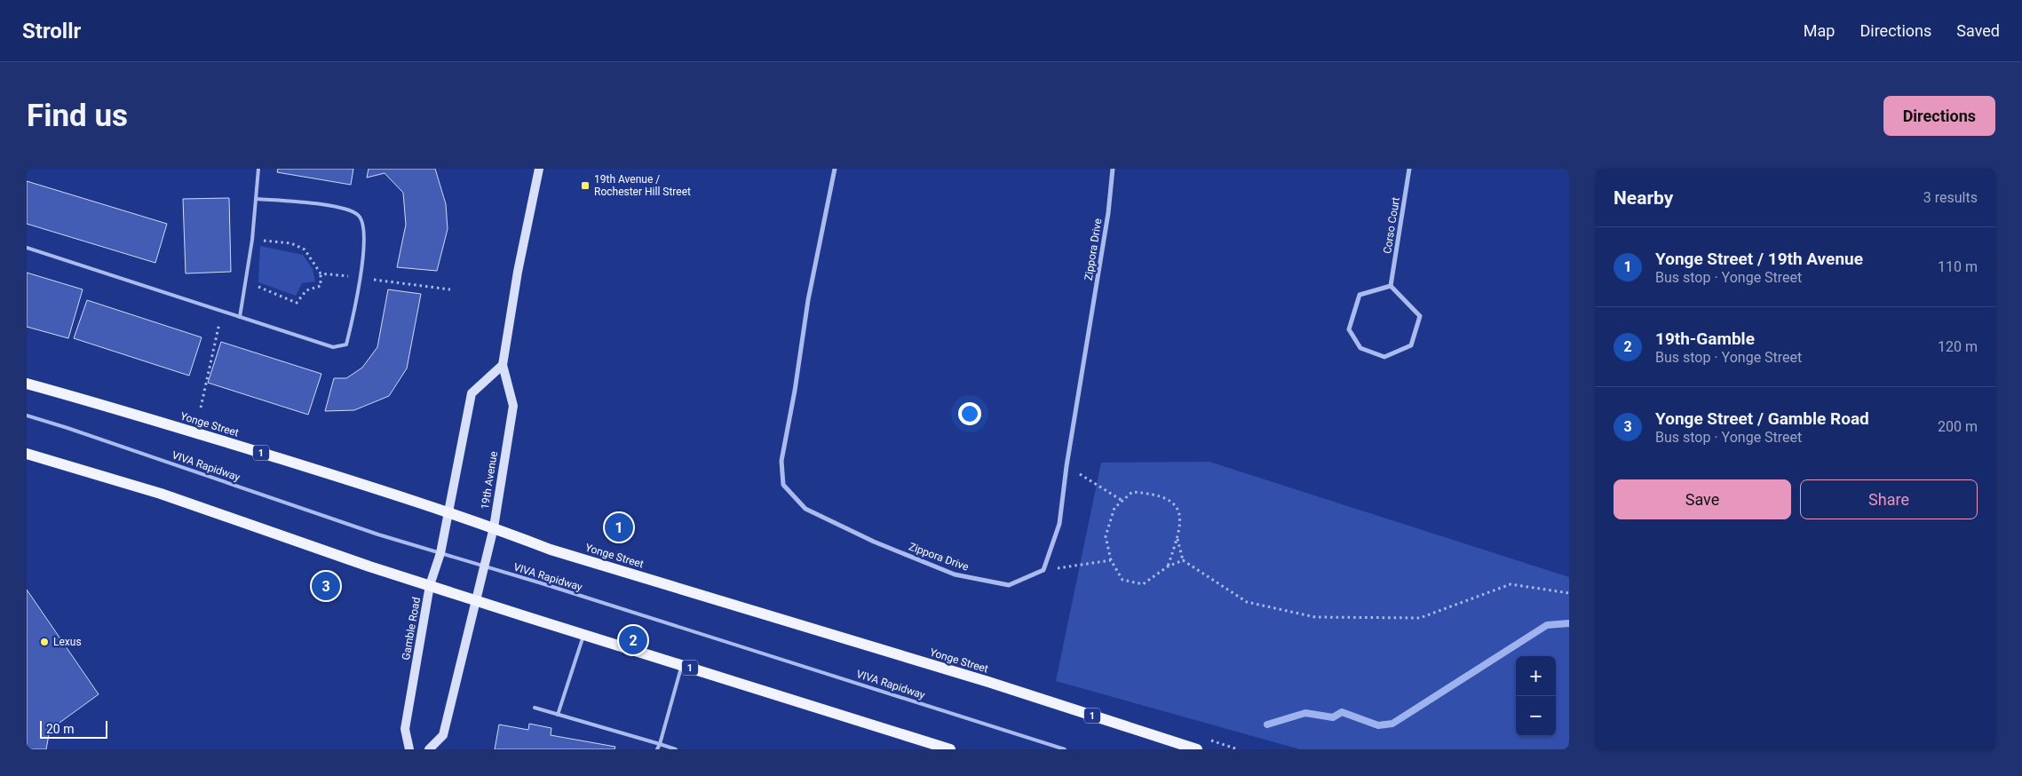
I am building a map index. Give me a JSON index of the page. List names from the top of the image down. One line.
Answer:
{"streets":{"main road":["Yonge Street","1","19th Avenue","Gamble Road"],"street":["Corso Court","Zippora Drive"],"lane":["VIVA Rapidway"]},"crossings":[["Yonge Street","19th Avenue"],["Yonge Street","Gamble Road"],["1","19th Avenue"],["1","Gamble Road"],["VIVA Rapidway","19th Avenue"],["VIVA Rapidway","Gamble Road"]],"places":{"transit":["19th Avenue / Rochester Hill Street"],"other":["Lexus"]},"scale_bar":"20 m","page":{"header":"Strollr","nav":["Map","Directions","Saved"],"buttons":["Directions",["Save","Share"]],"title":"Find us","heading":["Nearby","3 results"],"list":[{"mark":"1","name":"Yonge Street / 19th Avenue","note":"Bus stop · Yonge Street","value":"110 m"},{"mark":"2","name":"19th-Gamble","note":"Bus stop · Yonge Street","value":"120 m"},{"mark":"3","name":"Yonge Street / Gamble Road","note":"Bus stop · Yonge Street","value":"200 m"}],"pins":["1","3","2"],"map_buttons":["+","−"],"scale":"20 m"}}
